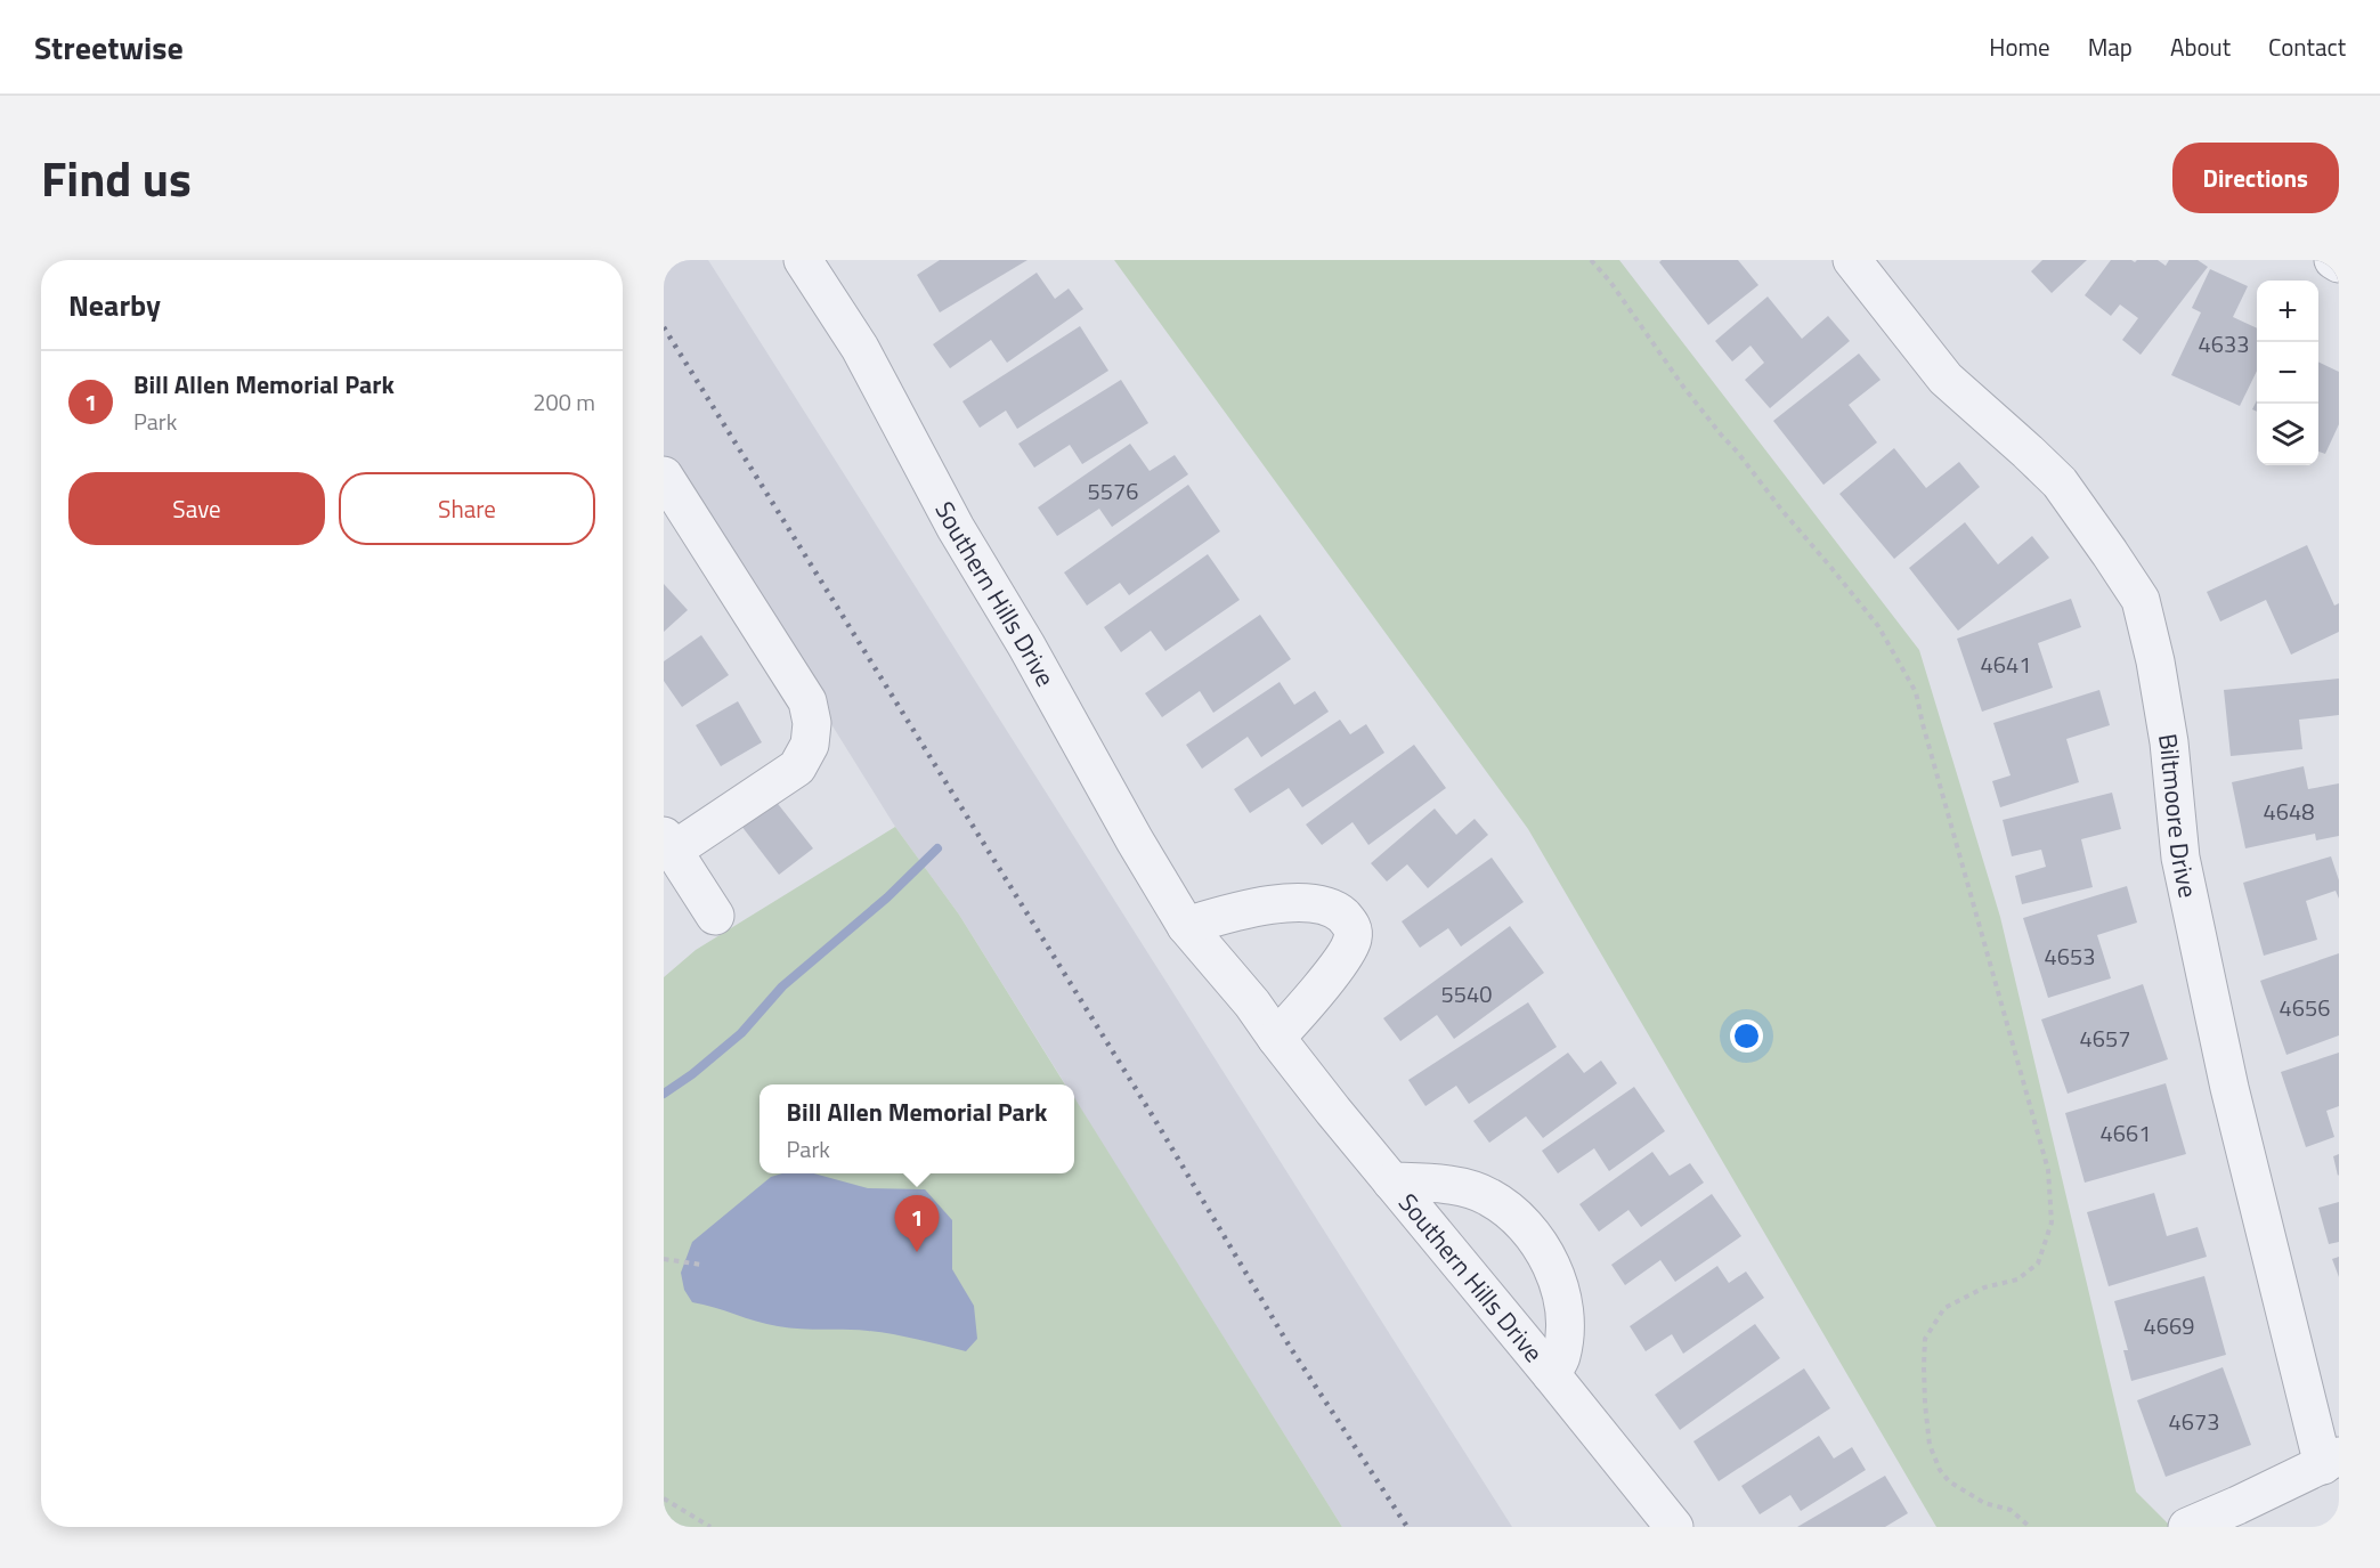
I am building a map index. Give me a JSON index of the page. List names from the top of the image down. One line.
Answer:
{"streets":{"street":["Southern Hills Drive","Biltmoore Drive"]},"house_numbers":["4633","5576","4641","4648","4653","5540","4656","4657","4661","4669","4673"],"page":{"header":"Streetwise","nav":["Home","Map","About","Contact"],"title":"Find us","buttons":["Directions",["Save","Share"]],"heading":"Nearby","map_buttons":["+","−"],"list":[{"mark":"1","name":"Bill Allen Memorial Park","note":"Park","value":"200 m"}],"popup":["Bill Allen Memorial Park","Park"],"pins":"1"}}
